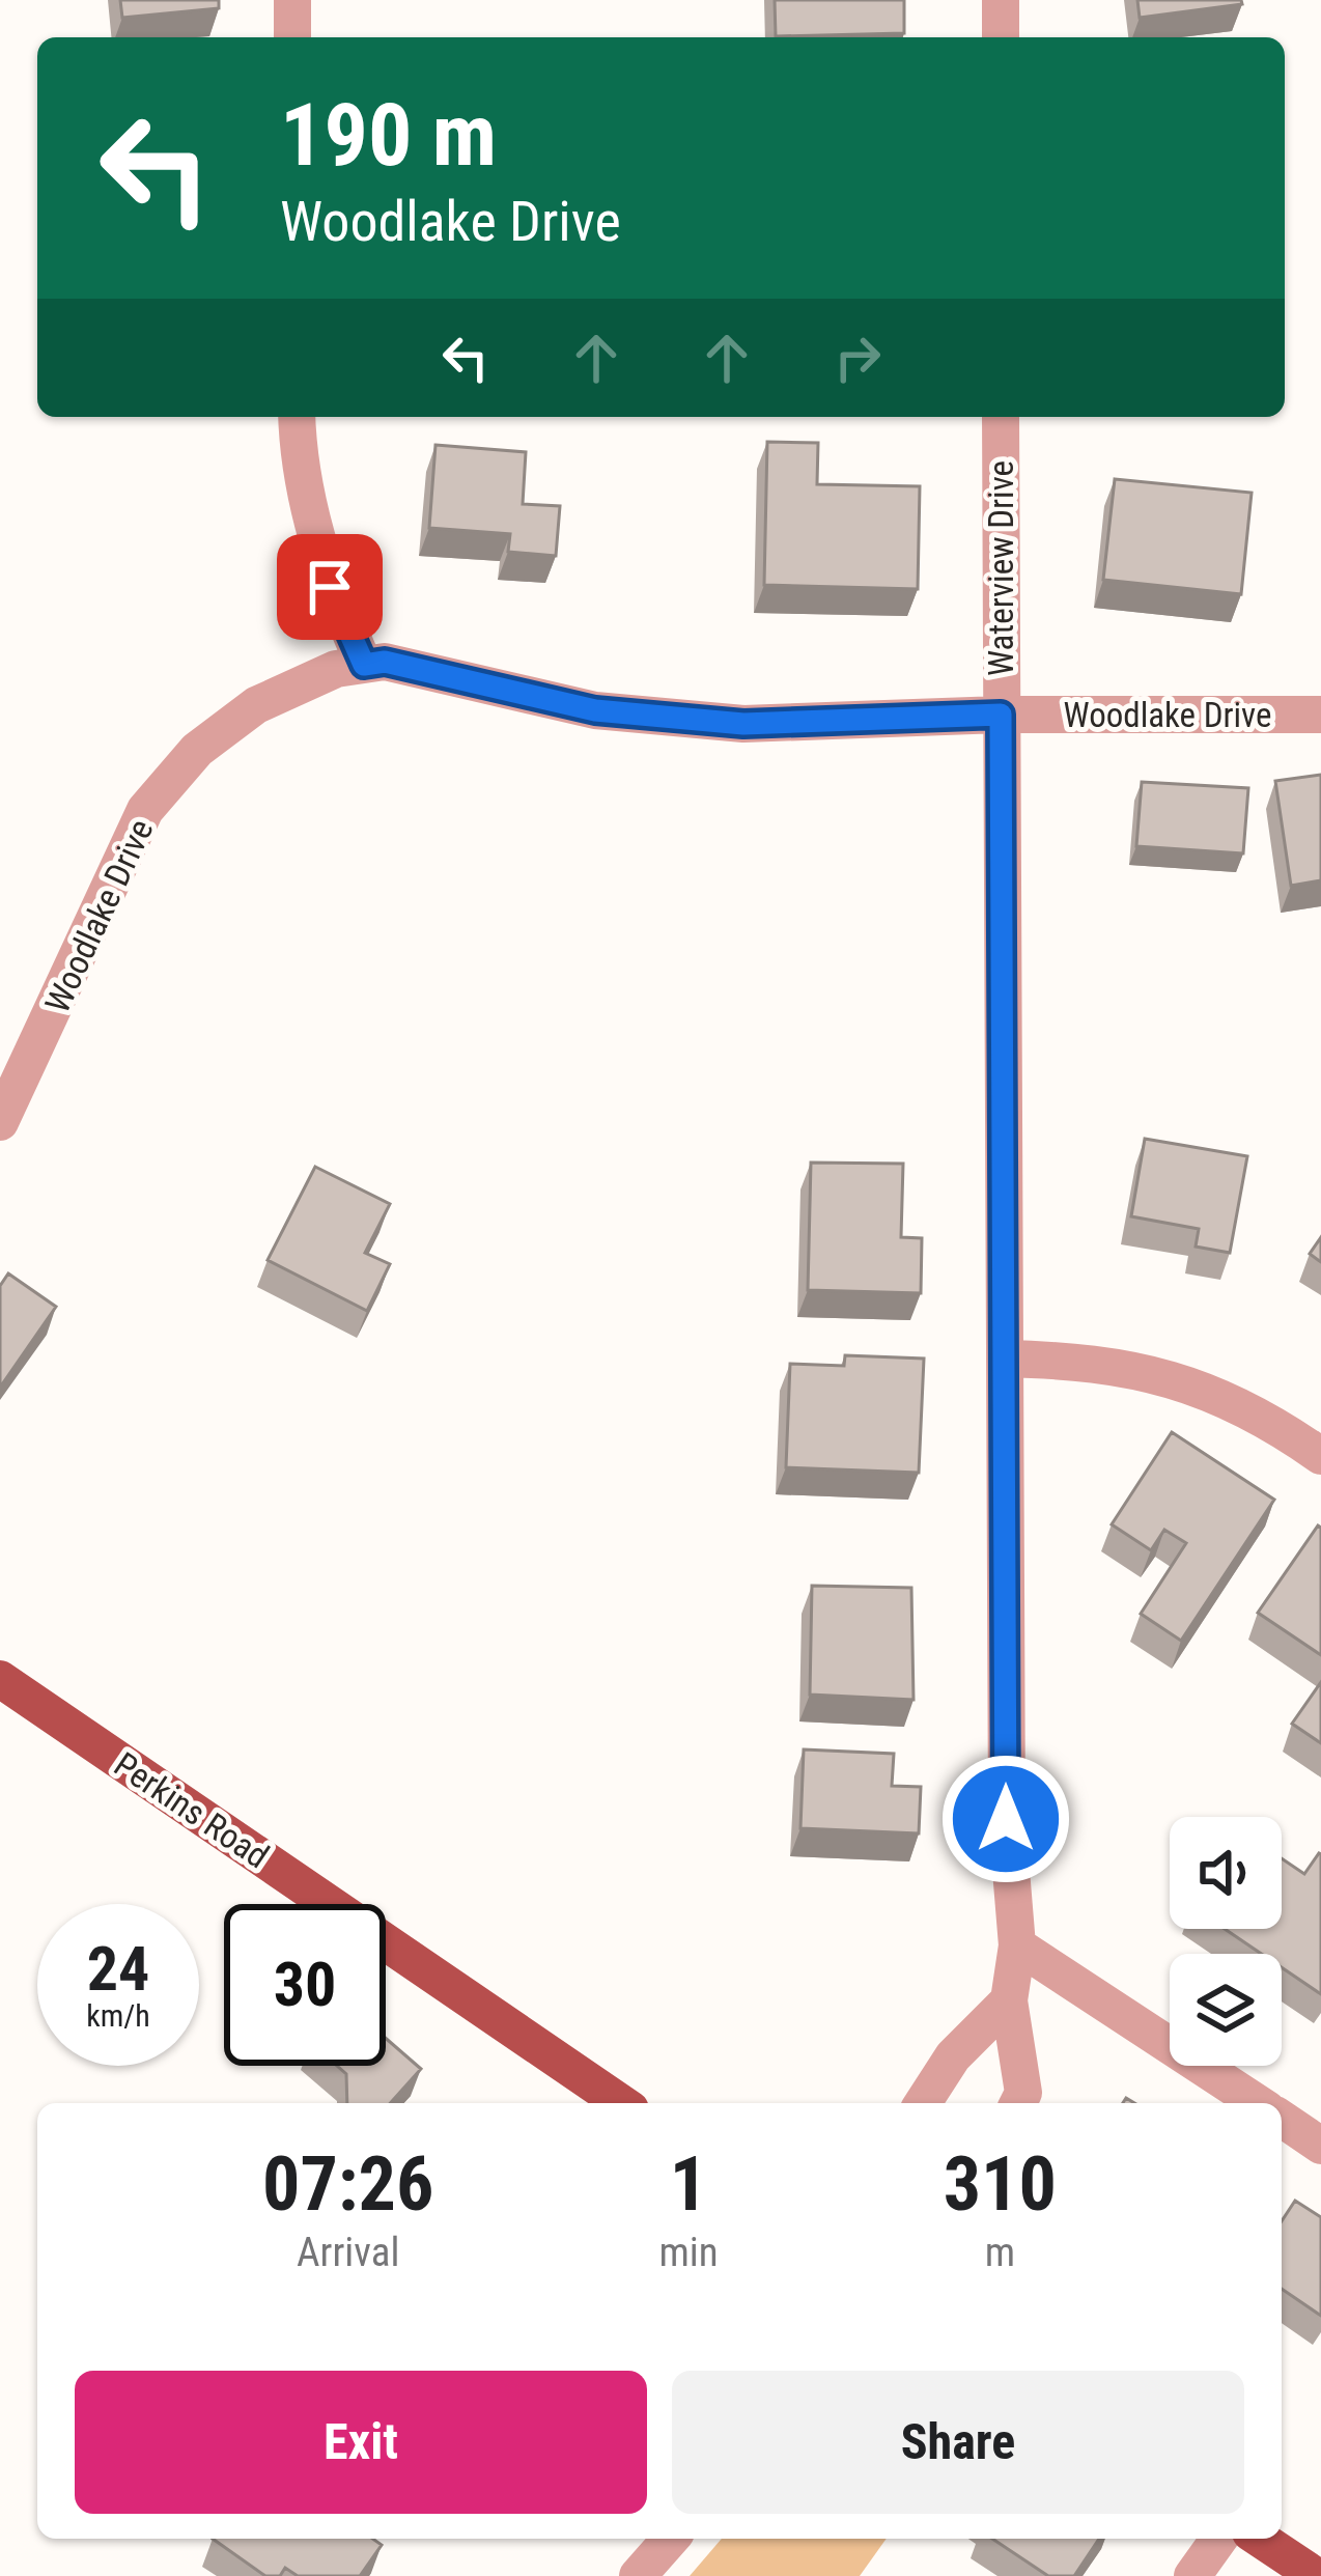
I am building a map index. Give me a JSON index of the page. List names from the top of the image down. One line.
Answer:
{"streets":{"main road":["Perkins Road"],"street":["Waterview Drive","Woodlake Drive"]},"crossings":[["Waterview Drive","Woodlake Drive"]],"page":{"turn":["190 m","Woodlake Drive"],"speed":"24 km/h","limit":"30","eta":["07:26","Arrival","1","min","310","m"],"buttons":["Exit","Share"]}}
